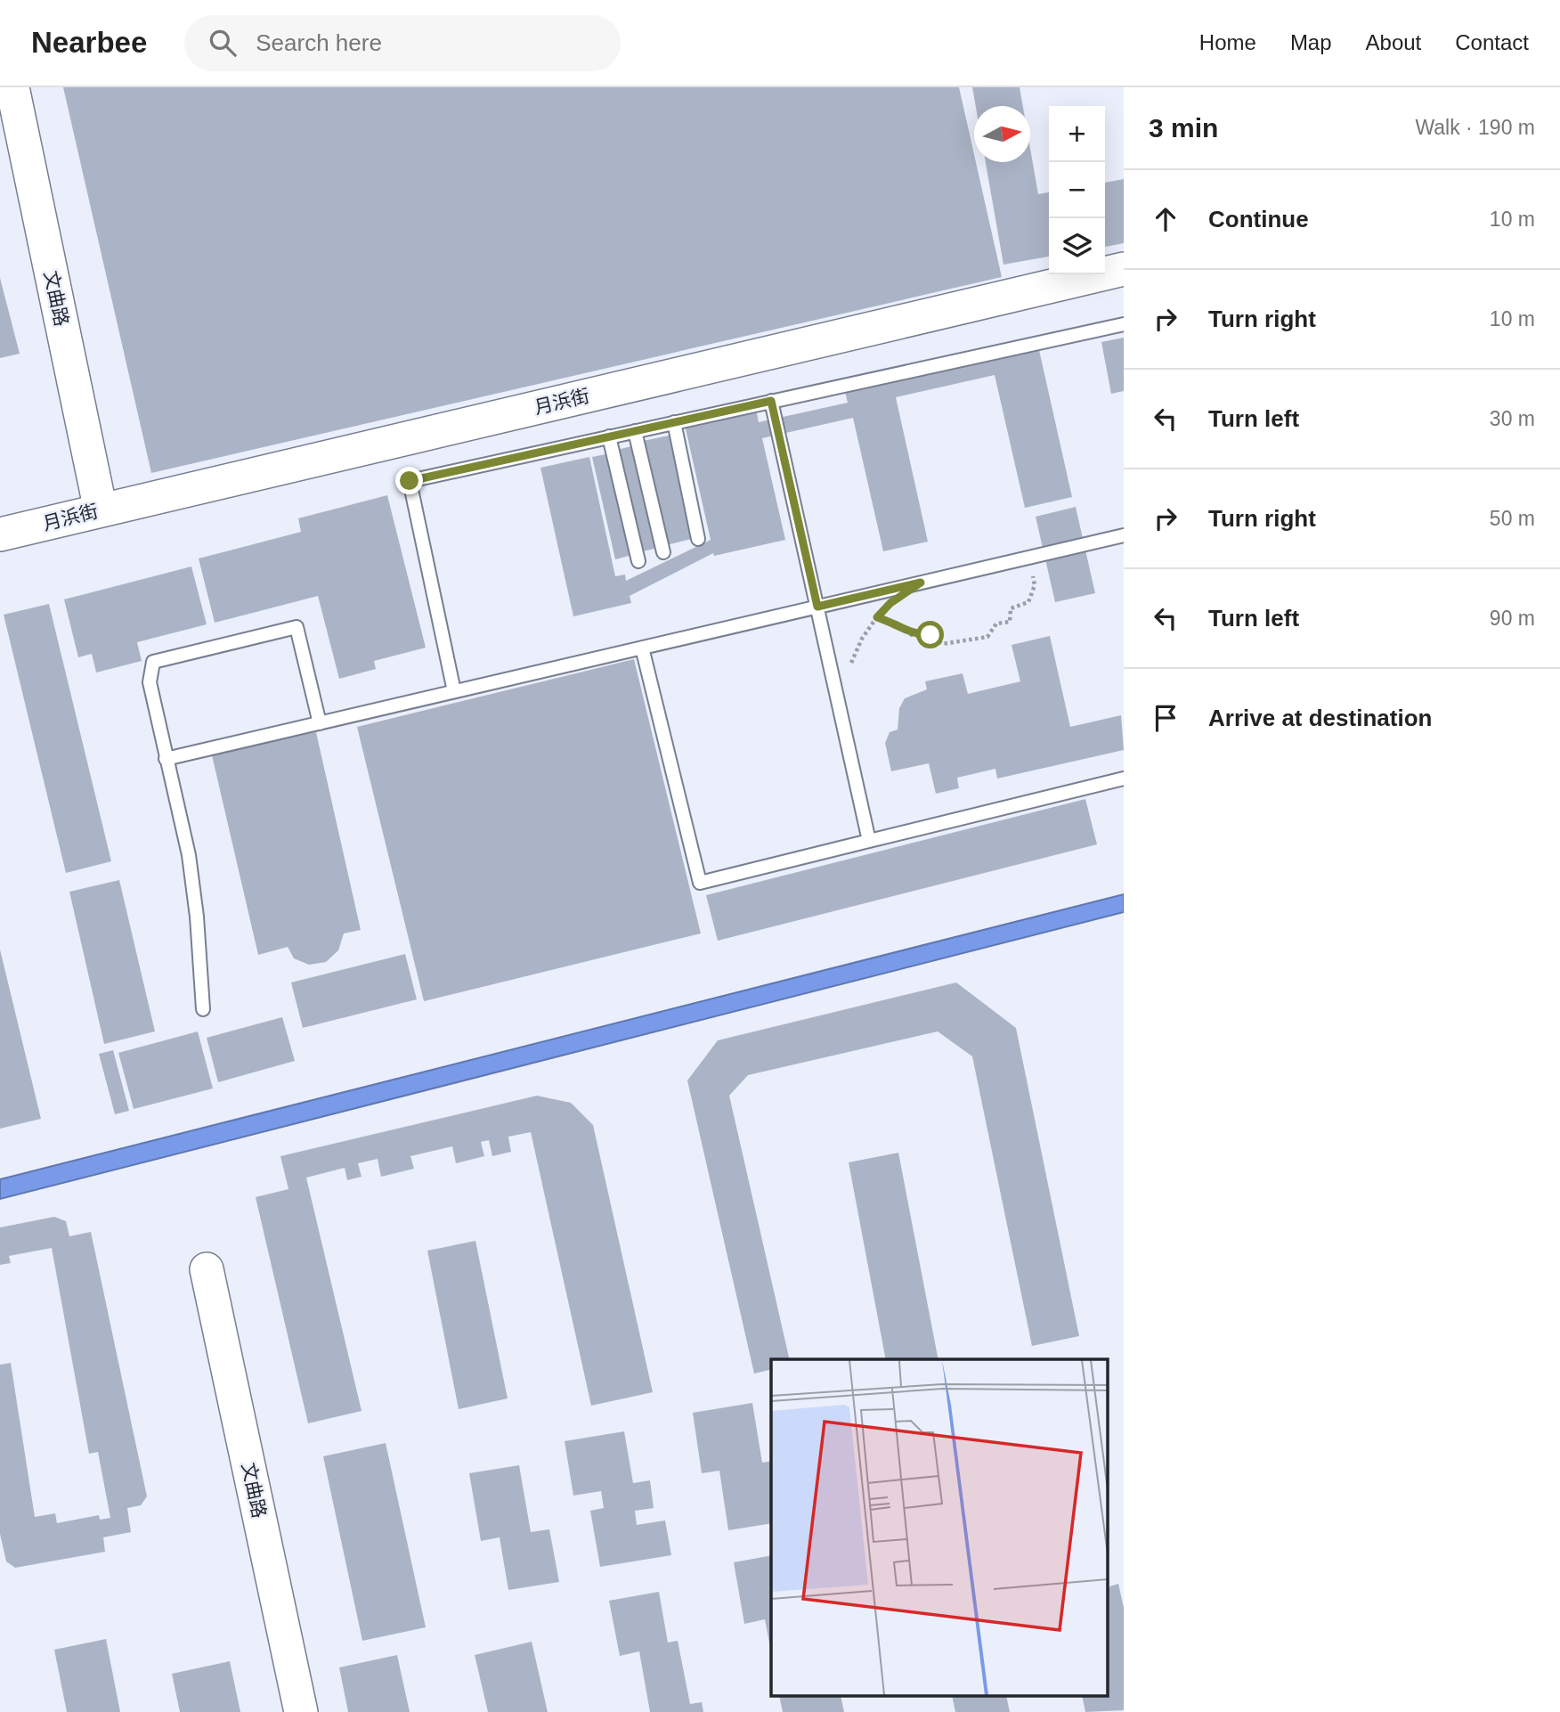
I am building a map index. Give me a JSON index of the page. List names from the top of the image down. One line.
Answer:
{"streets":{"street":["文曲路","月浜街"]},"crossings":[["文曲路","月浜街"]],"north":"right","page":{"header":"Nearbee","search":"Search here","nav":["Home","Map","About","Contact"],"heading":["3 min","Walk · 190 m"],"map_buttons":["+","−"],"list":[["Continue","10 m"],["Turn right","10 m"],["Turn left","30 m"],["Turn right","50 m"],["Turn left","90 m"],"Arrive at destination"]}}
